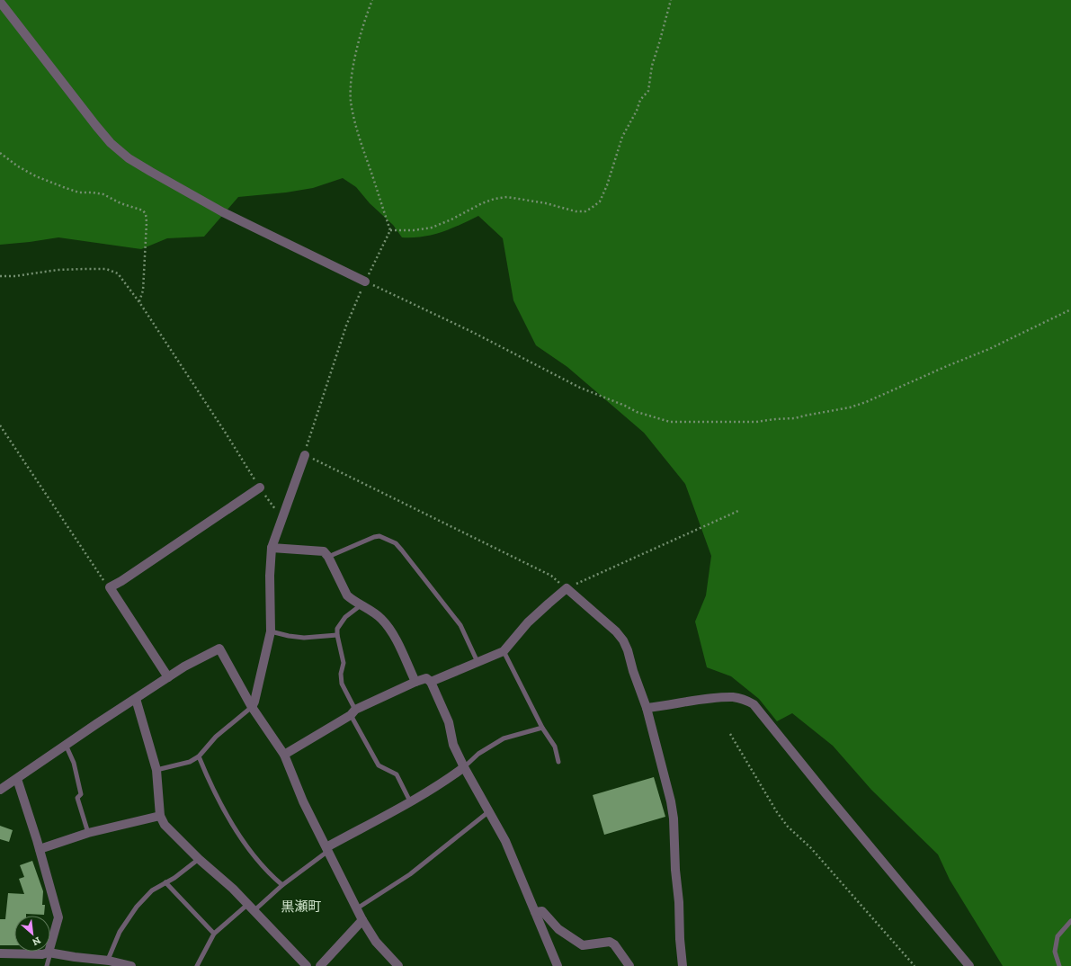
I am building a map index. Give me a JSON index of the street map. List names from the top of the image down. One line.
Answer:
{"districts":["黒瀬町"],"north":"bottom right"}
